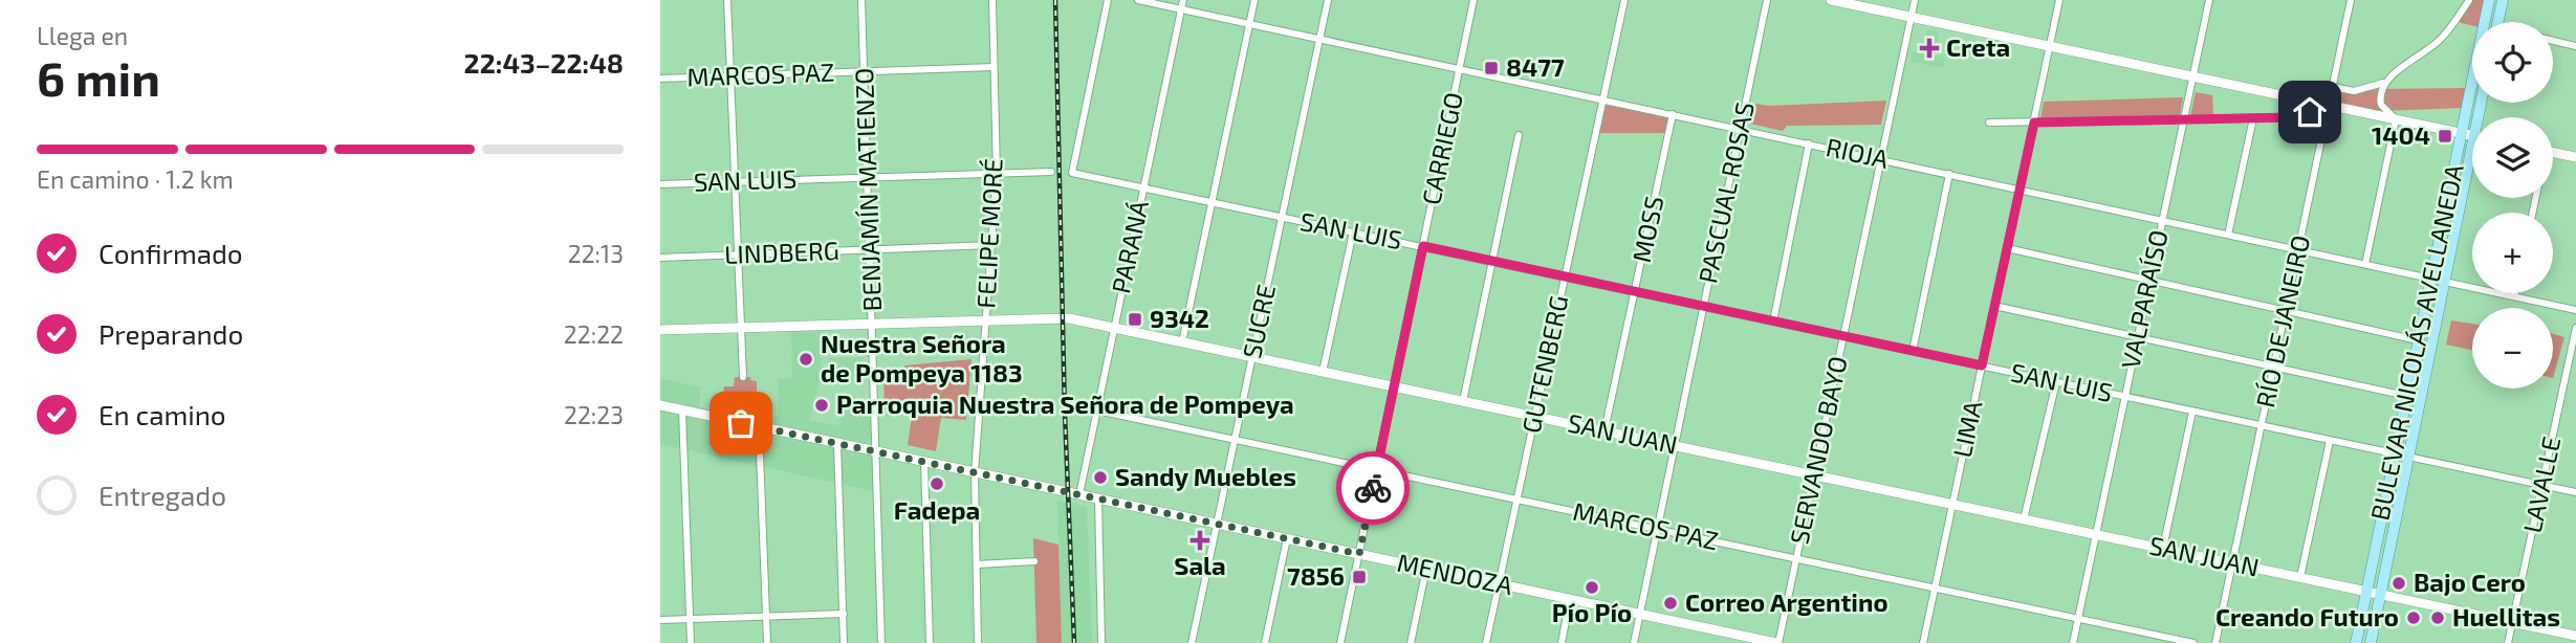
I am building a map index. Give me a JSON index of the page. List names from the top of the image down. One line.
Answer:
{"streets":{"main road":["BULEVAR NICOLÁS AVELLANEDA","SAN JUAN","MENDOZA"],"street":["MARCOS PAZ","CARRIEGO","RIOJA","SAN LUIS","BENJAMÍN MATIENZO","PASCUAL ROSAS","MOSS","FELIPE MORÉ","PARANÁ","LINDBERG","VALPARAÍSO","SUCRE","RÍO DE JANEIRO","GUTENBERG","LIMA","SERVANDO BAYO","LAVALLE"]},"crossings":[["MARCOS PAZ","CARRIEGO"],["MARCOS PAZ","BENJAMÍN MATIENZO"],["MARCOS PAZ","PASCUAL ROSAS"],["MARCOS PAZ","FELIPE MORÉ"],["MARCOS PAZ","PARANÁ"],["MARCOS PAZ","VALPARAÍSO"],["MARCOS PAZ","SUCRE"],["MARCOS PAZ","GUTENBERG"],["MARCOS PAZ","LIMA"],["MARCOS PAZ","SERVANDO BAYO"],["CARRIEGO","RIOJA"],["CARRIEGO","SAN LUIS"],["CARRIEGO","SAN JUAN"],["CARRIEGO","MENDOZA"],["RIOJA","PASCUAL ROSAS"],["RIOJA","MOSS"],["RIOJA","PARANÁ"],["RIOJA","VALPARAÍSO"],["RIOJA","SUCRE"],["RIOJA","RÍO DE JANEIRO"],["RIOJA","BULEVAR NICOLÁS AVELLANEDA"],["RIOJA","GUTENBERG"],["RIOJA","LIMA"],["RIOJA","SERVANDO BAYO"],["SAN LUIS","BENJAMÍN MATIENZO"],["SAN LUIS","PASCUAL ROSAS"],["SAN LUIS","MOSS"],["SAN LUIS","FELIPE MORÉ"],["SAN LUIS","PARANÁ"],["SAN LUIS","VALPARAÍSO"],["SAN LUIS","SUCRE"],["SAN LUIS","RÍO DE JANEIRO"],["SAN LUIS","BULEVAR NICOLÁS AVELLANEDA"],["SAN LUIS","GUTENBERG"],["SAN LUIS","LIMA"],["SAN LUIS","SERVANDO BAYO"],["SAN LUIS","LAVALLE"],["BENJAMÍN MATIENZO","LINDBERG"],["BENJAMÍN MATIENZO","SAN JUAN"],["BENJAMÍN MATIENZO","MENDOZA"],["PASCUAL ROSAS","SAN JUAN"],["PASCUAL ROSAS","MENDOZA"],["MOSS","SAN JUAN"],["FELIPE MORÉ","LINDBERG"],["FELIPE MORÉ","SAN JUAN"],["FELIPE MORÉ","MENDOZA"],["PARANÁ","SAN JUAN"],["PARANÁ","MENDOZA"],["VALPARAÍSO","SAN JUAN"],["SUCRE","SAN JUAN"],["SUCRE","MENDOZA"],["RÍO DE JANEIRO","SAN JUAN"],["BULEVAR NICOLÁS AVELLANEDA","SAN JUAN"],["GUTENBERG","SAN JUAN"],["GUTENBERG","MENDOZA"],["LIMA","SAN JUAN"],["SAN JUAN","SERVANDO BAYO"],["SAN JUAN","LAVALLE"],["SERVANDO BAYO","MENDOZA"]],"places":{"health":["Creta","Sala"],"transit":["8477","1404","9342","7856"],"other":["Nuestra Señora de Pompeya 1183","Parroquia Nuestra Señora de Pompeya","Sandy Muebles","Fadepa","Bajo Cero","Pío Pío","Correo Argentino","Creando Futuro","Huellitas"]},"page":{"heading":["6 min","Llega en","22:43–22:48"],"map_buttons":["+","−"],"bar":"En camino · 1.2 km","list":[["Confirmado","22:13"],["Preparando","22:22"],["En camino","22:23"],"Entregado"]}}
